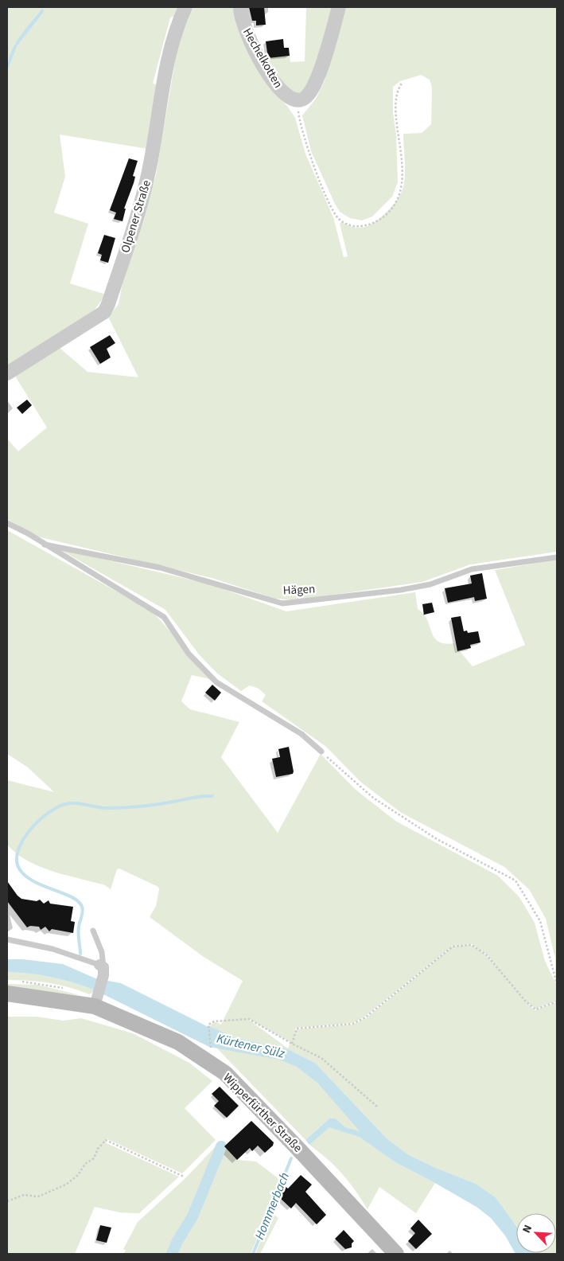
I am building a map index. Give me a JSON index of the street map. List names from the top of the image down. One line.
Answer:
{"streets":{"main road":["Wipperfürther Straße"],"street":["Hechelkotten","Olpener Straße"],"lane":["Hägen"]},"water":["Kürtener Sülz","Hommerbach"],"north":"top left"}
